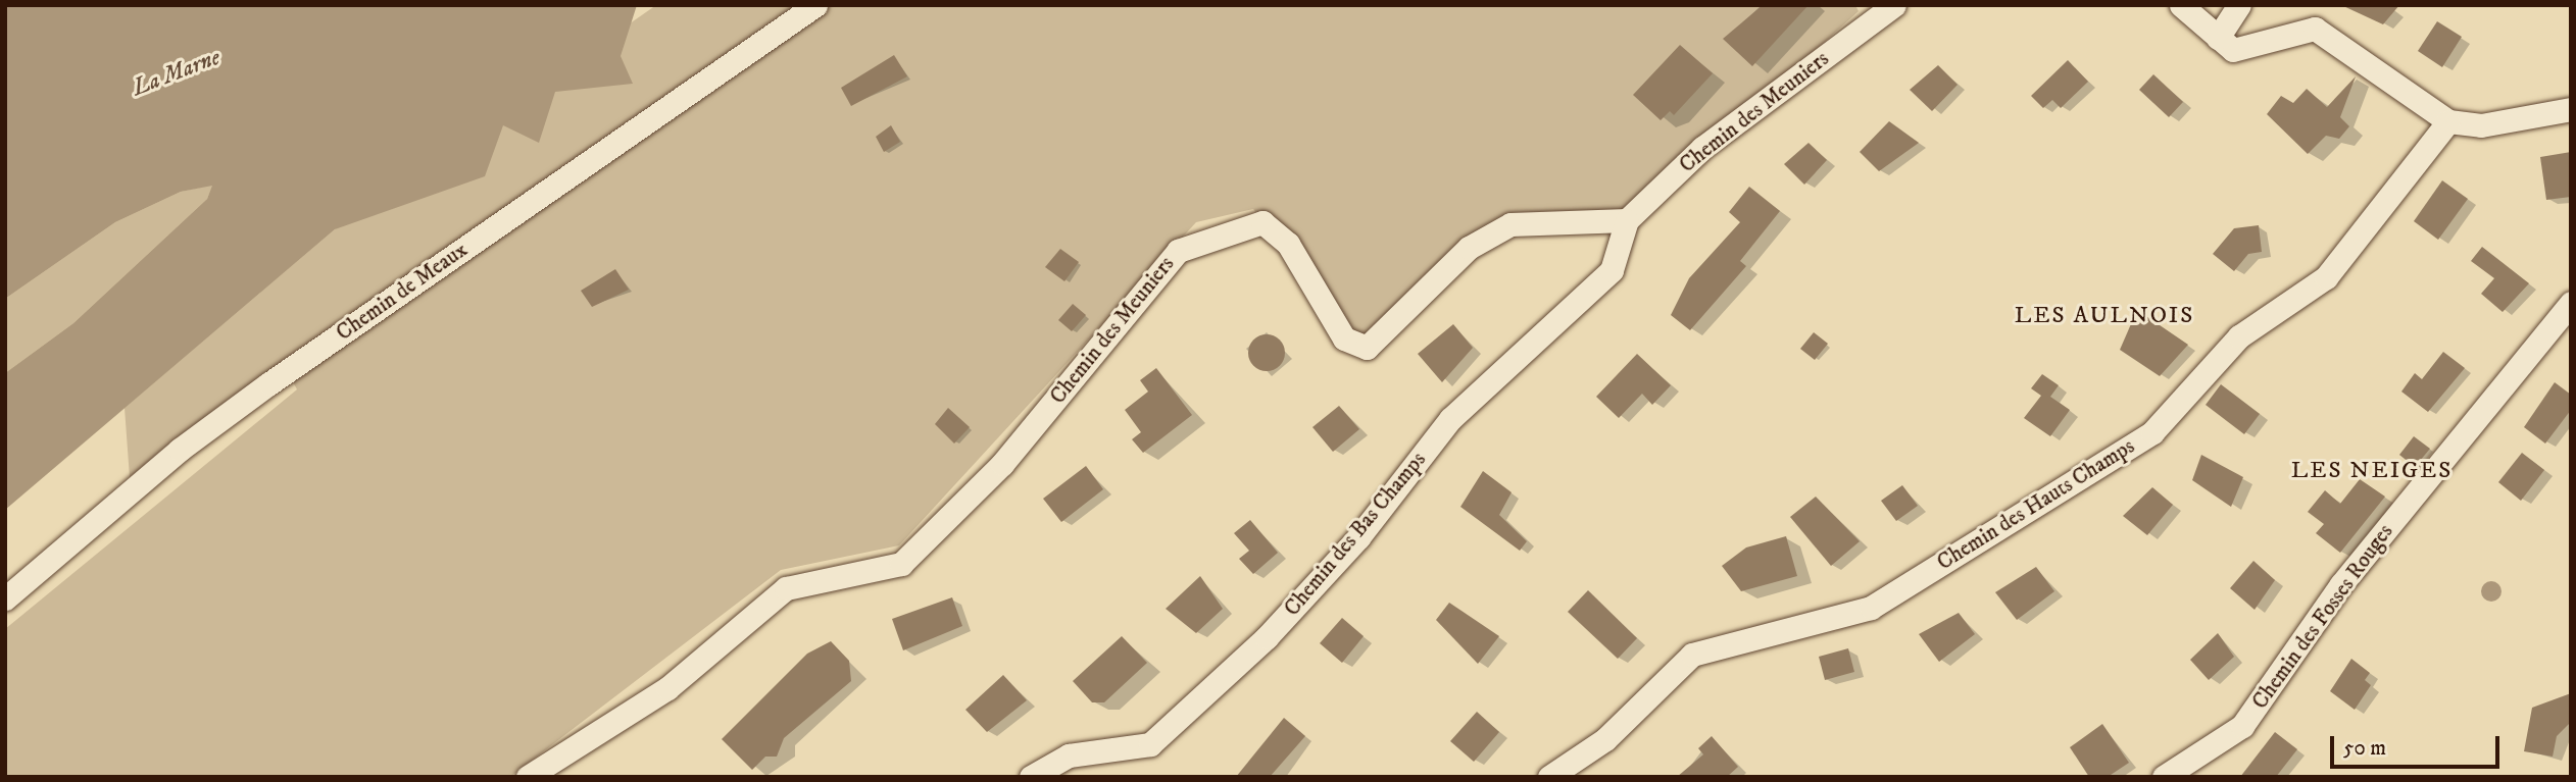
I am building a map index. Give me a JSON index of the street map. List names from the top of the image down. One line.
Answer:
{"streets":{"street":["Chemin des Meuniers","Chemin de Meaux","Chemin des Hauts Champs","Chemin des Bas Champs","Chemin des Fosses Rouges"]},"crossings":[["Chemin des Meuniers","Chemin des Bas Champs"]],"districts":["LES AULNOIS","LES NEIGES"],"water":["La Marne"],"scale_bar":"50 m"}
